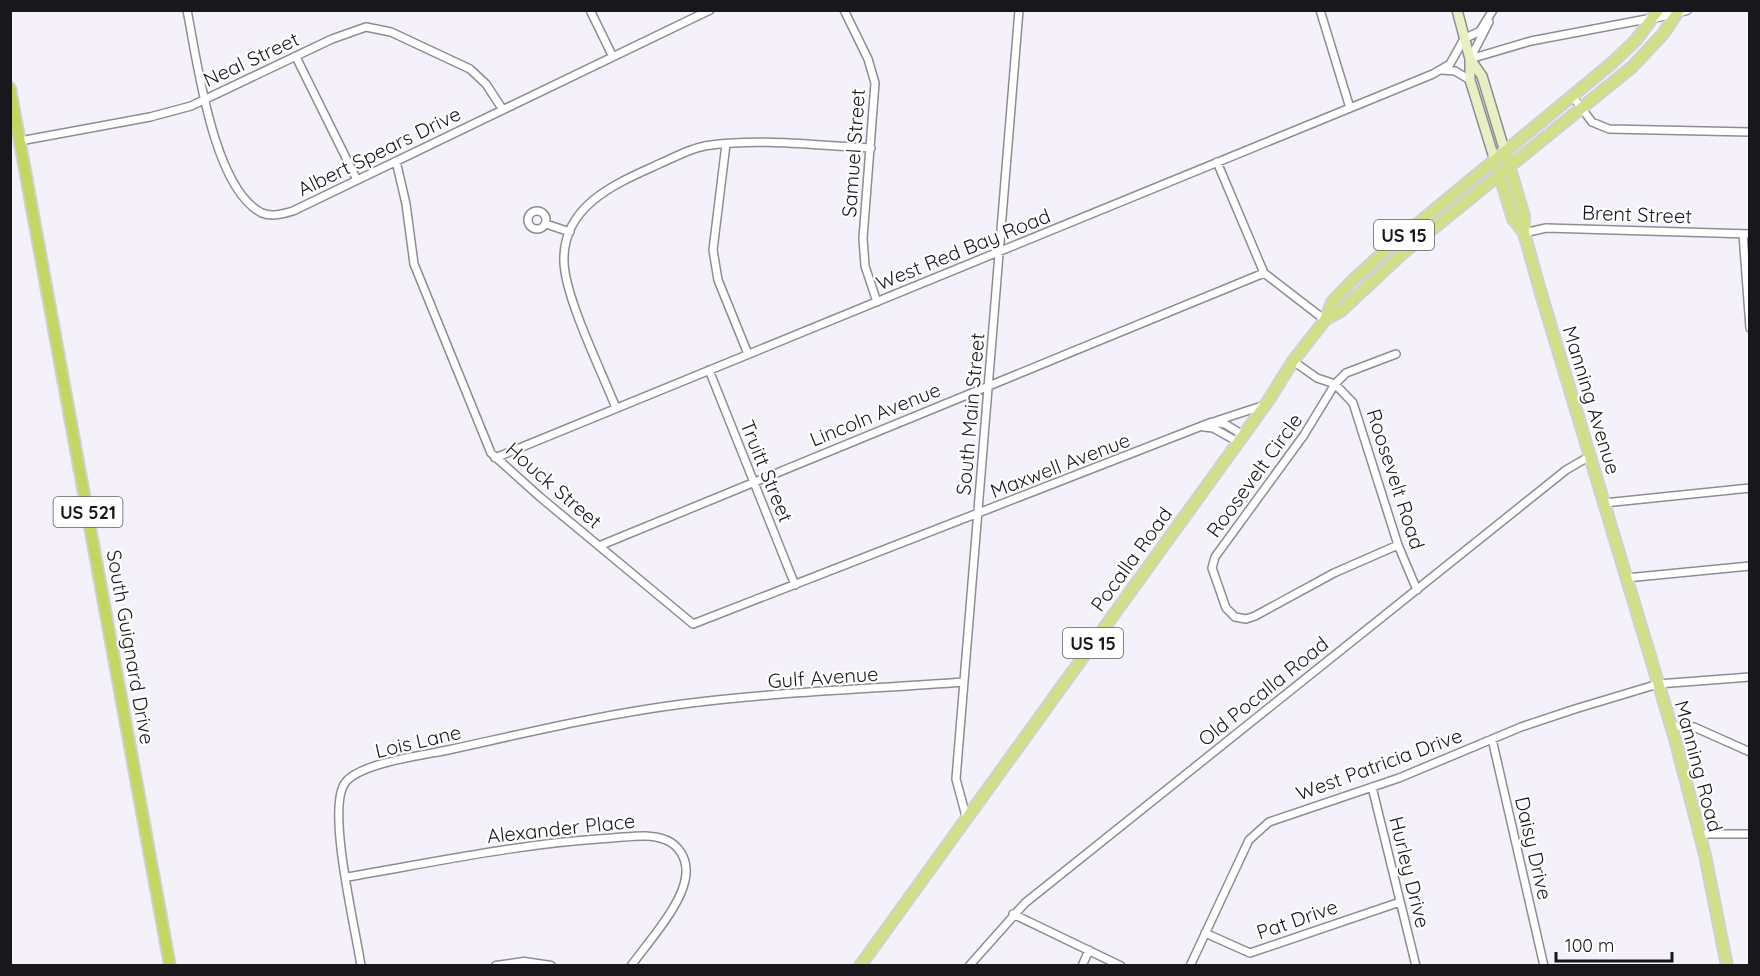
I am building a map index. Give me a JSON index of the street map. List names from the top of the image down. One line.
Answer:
{"streets":{"highway":["US 521","South Guignard Drive"],"main road":["US 15","Manning Avenue","Pocalla Road","Manning Road"],"street":["Neal Street","Albert Spears Drive","Samuel Street","Brent Street","West Red Bay Road","Lincoln Avenue","South Main Street","Maxwell Avenue","Truitt Street","Roosevelt Circle","Roosevelt Road","Houck Street","Gulf Avenue","Old Pocalla Road","Lois Lane","West Patricia Drive","Alexander Place","Daisy Drive","Hurley Drive","Pat Drive"]},"crossings":[["Neal Street","Albert Spears Drive"],["Neal Street","South Guignard Drive"],["Albert Spears Drive","Houck Street"],["Samuel Street","West Red Bay Road"],["Brent Street","Manning Avenue"],["US 15","Manning Avenue"],["US 15","Pocalla Road"],["West Red Bay Road","Manning Avenue"],["West Red Bay Road","South Main Street"],["West Red Bay Road","Truitt Street"],["West Red Bay Road","Houck Street"],["Manning Avenue","Pocalla Road"],["Manning Avenue","Old Pocalla Road"],["Manning Avenue","Manning Road"],["Lincoln Avenue","South Main Street"],["Lincoln Avenue","Truitt Street"],["Lincoln Avenue","Houck Street"],["South Main Street","Maxwell Avenue"],["South Main Street","Pocalla Road"],["South Main Street","Gulf Avenue"],["Maxwell Avenue","Truitt Street"],["Maxwell Avenue","Houck Street"],["Maxwell Avenue","Pocalla Road"],["Truitt Street","Houck Street"],["Roosevelt Circle","Roosevelt Road"],["Roosevelt Road","Old Pocalla Road"],["Gulf Avenue","Lois Lane"],["Lois Lane","Alexander Place"],["West Patricia Drive","Manning Road"],["West Patricia Drive","Daisy Drive"],["West Patricia Drive","Hurley Drive"],["West Patricia Drive","Pat Drive"],["Hurley Drive","Pat Drive"]],"scale_bar":"100 m"}
